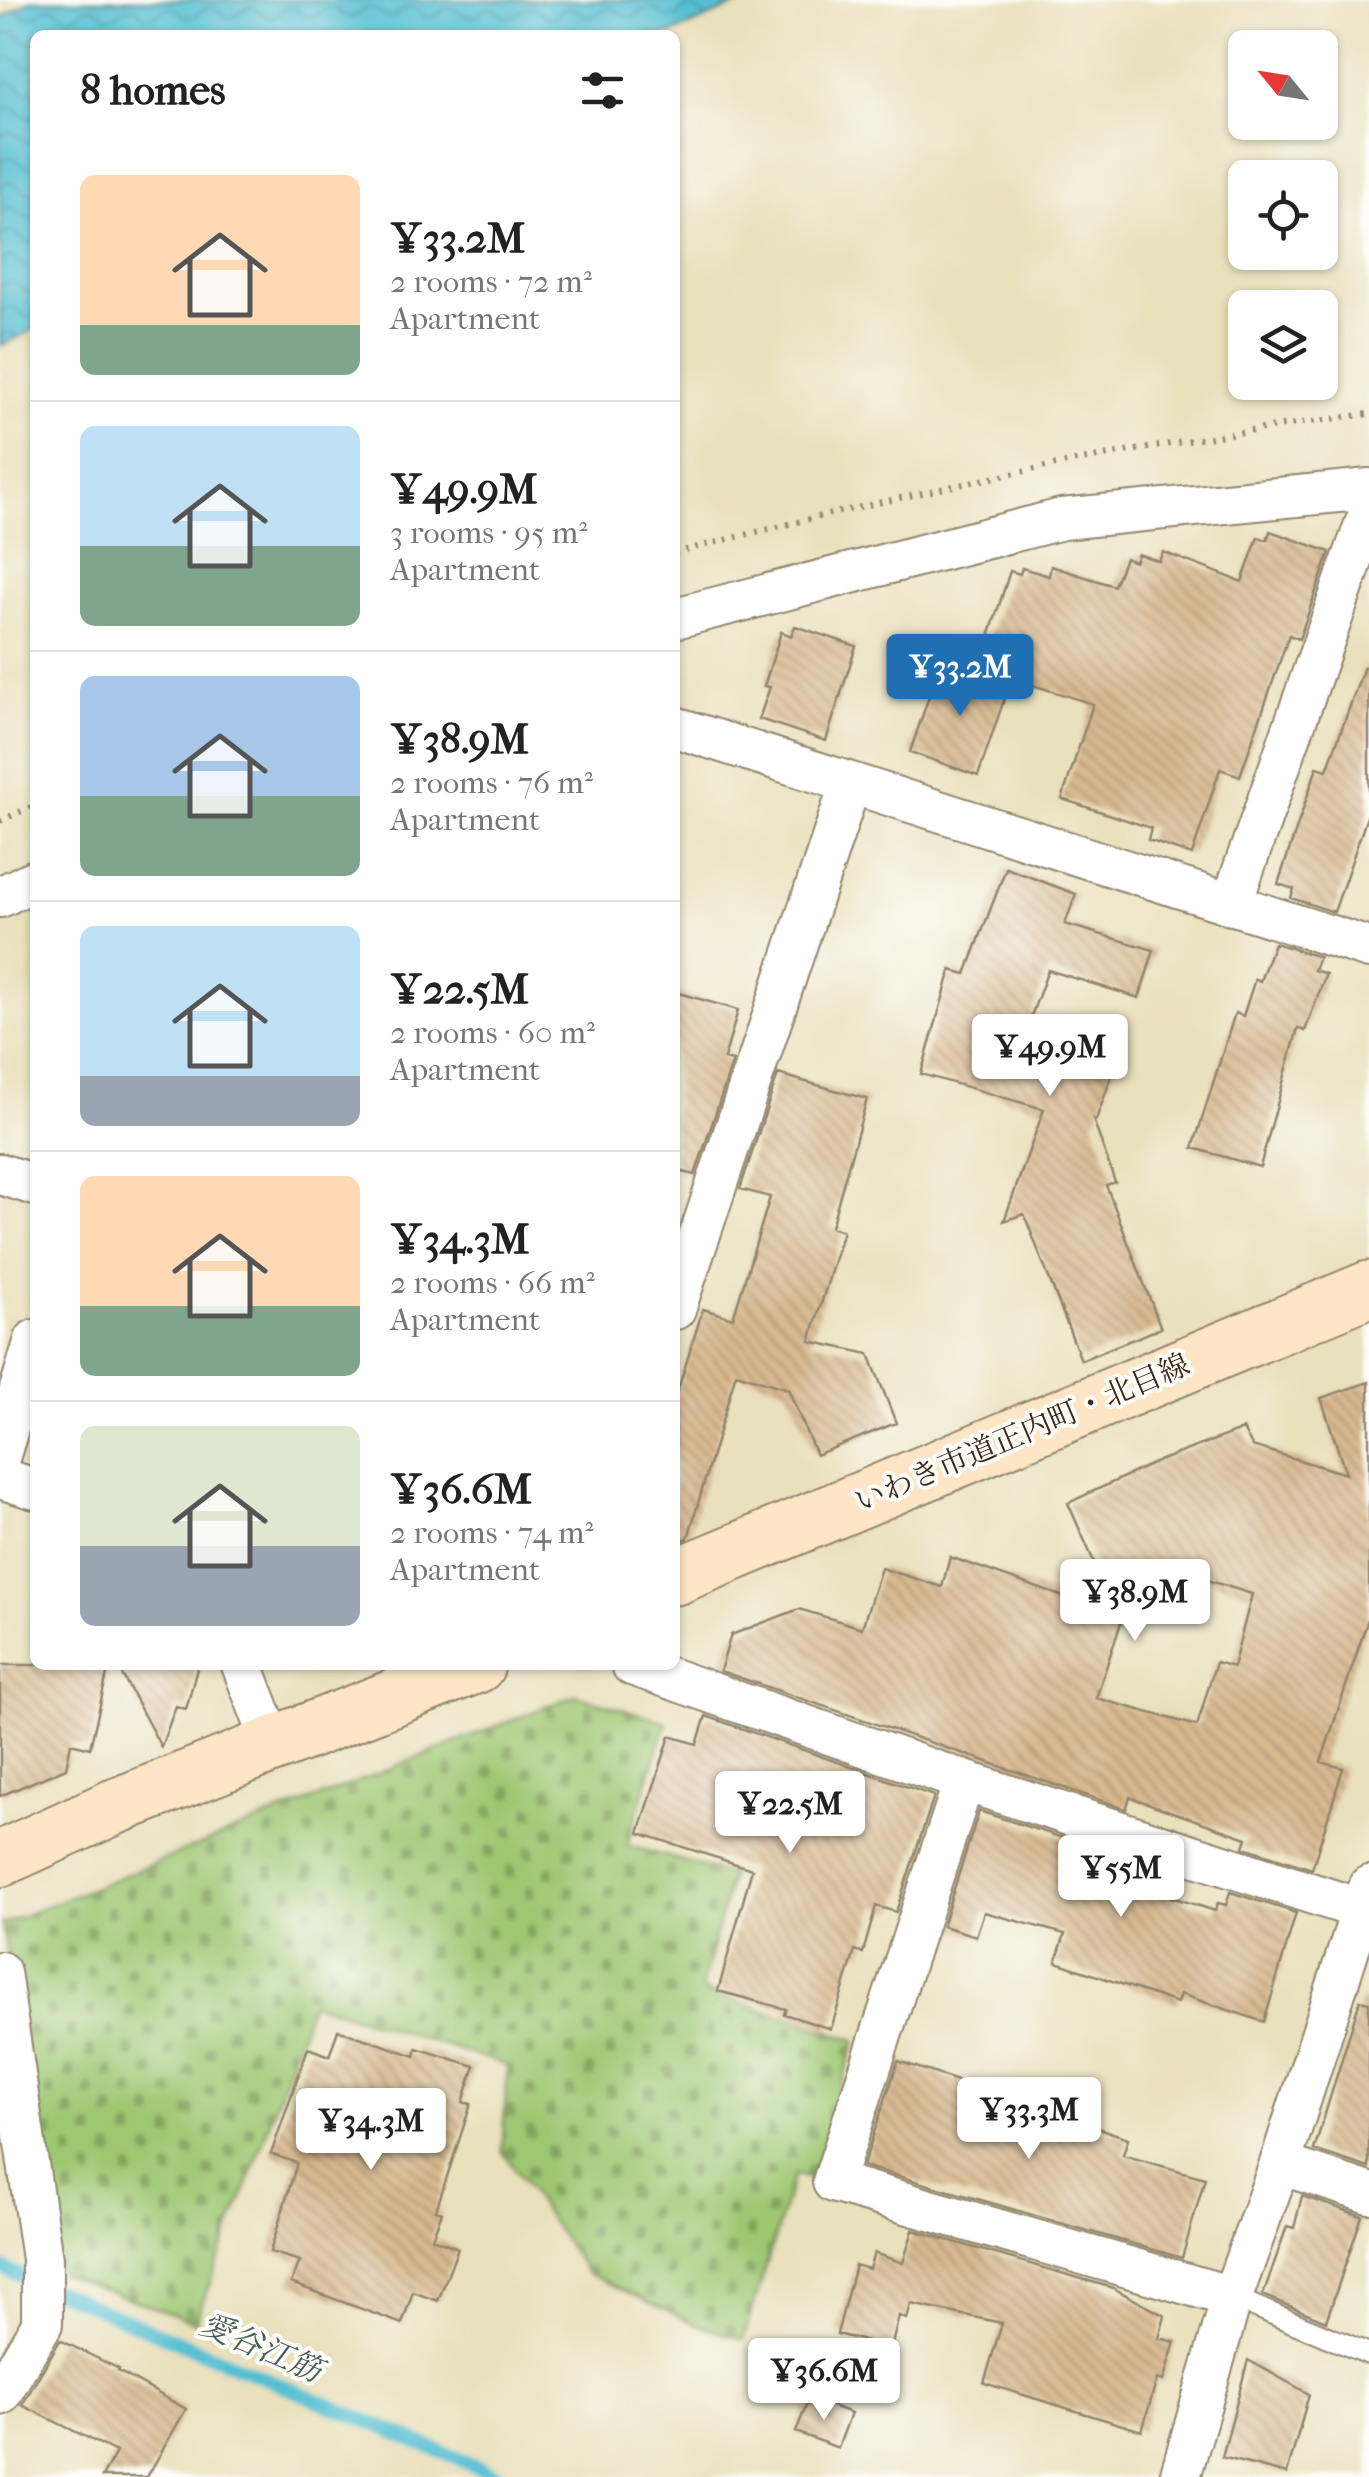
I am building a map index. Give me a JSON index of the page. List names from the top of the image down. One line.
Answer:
{"streets":{"street":["いわき市道正内町・北目線"]},"water":["愛谷江筋"],"north":"top left","page":{"heading":"8 homes","list":[{"name":"¥33.2M","note":"2 rooms · 72 m² · Apartment"},{"name":"¥49.9M","note":"3 rooms · 95 m² · Apartment"},{"name":"¥38.9M","note":"2 rooms · 76 m² · Apartment"},{"name":"¥22.5M","note":"2 rooms · 60 m² · Apartment"},{"name":"¥34.3M","note":"2 rooms · 66 m² · Apartment"},{"name":"¥36.6M","note":"2 rooms · 74 m² · Apartment"}],"price":["¥33.2M","¥49.9M","¥38.9M","¥22.5M","¥55M","¥33.3M","¥34.3M","¥36.6M"]}}
